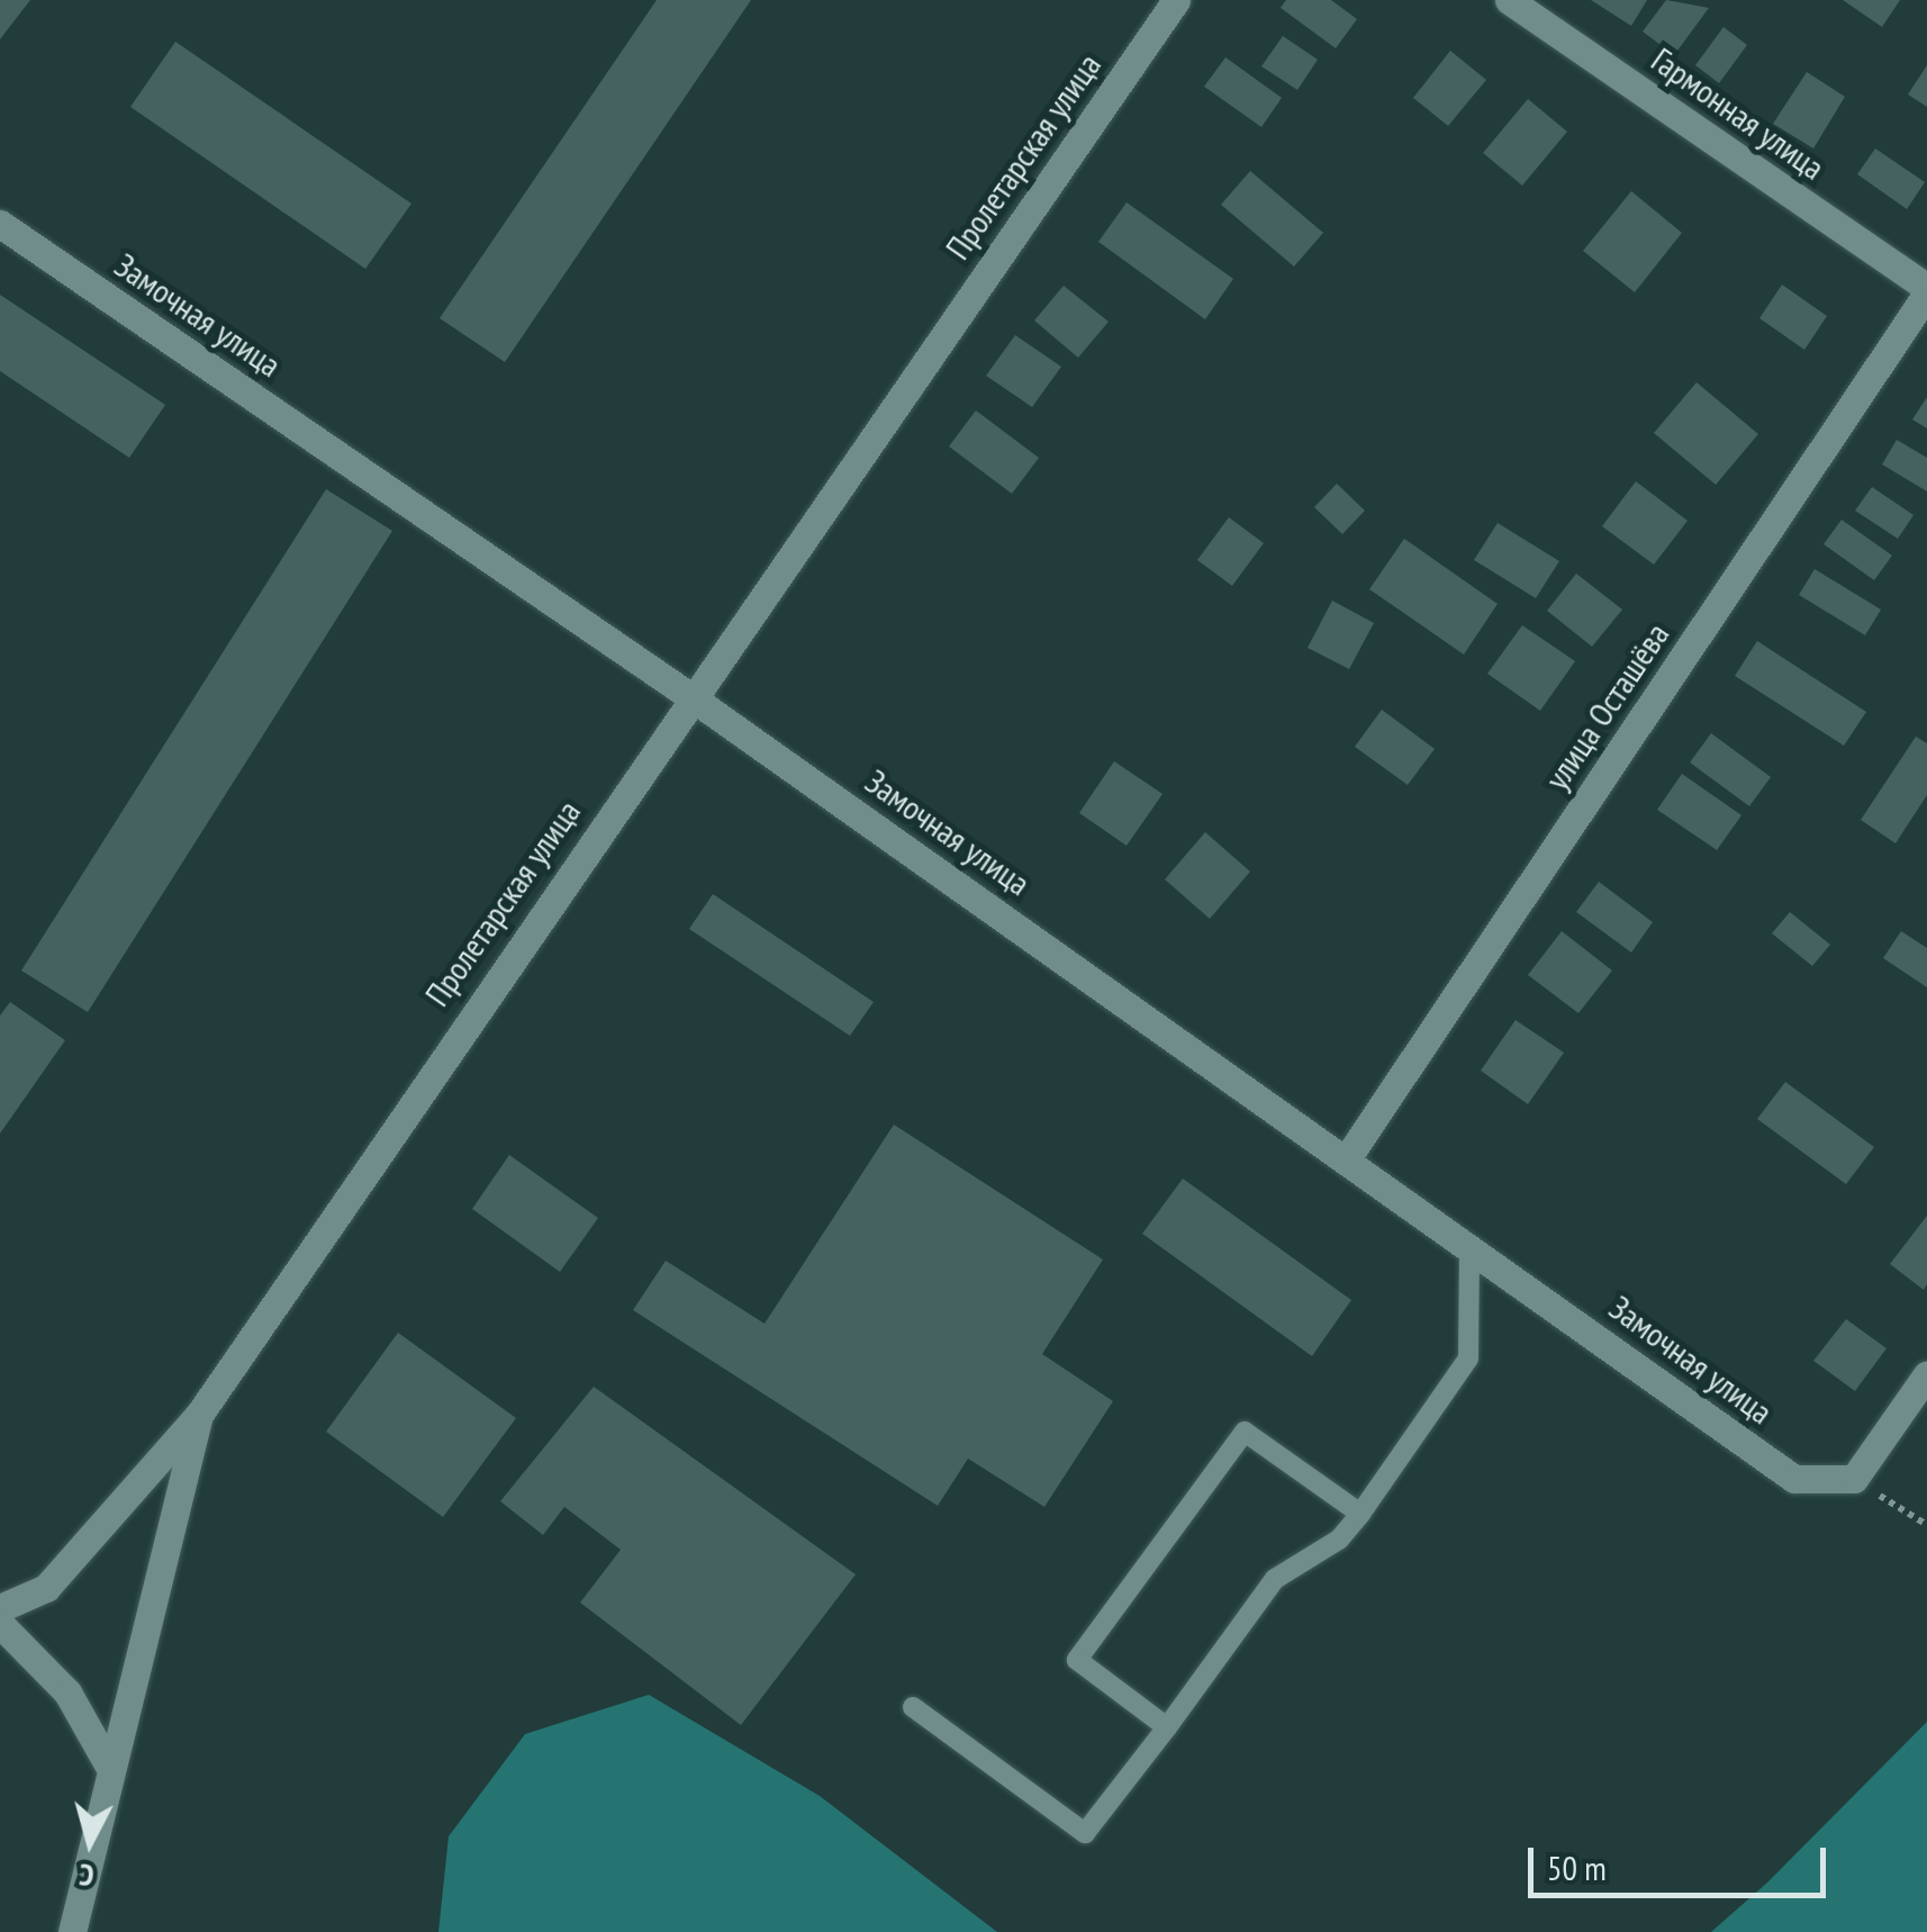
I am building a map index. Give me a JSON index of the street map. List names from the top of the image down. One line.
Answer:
{"streets":{"street":["Гармонная улица","Пролетарская улица","Замочная улица","улица Осташёва"]},"crossings":[["Гармонная улица","улица Осташёва"],["Пролетарская улица","Замочная улица"],["Замочная улица","улица Осташёва"]],"scale_bar":"50 m","north":"bottom"}
